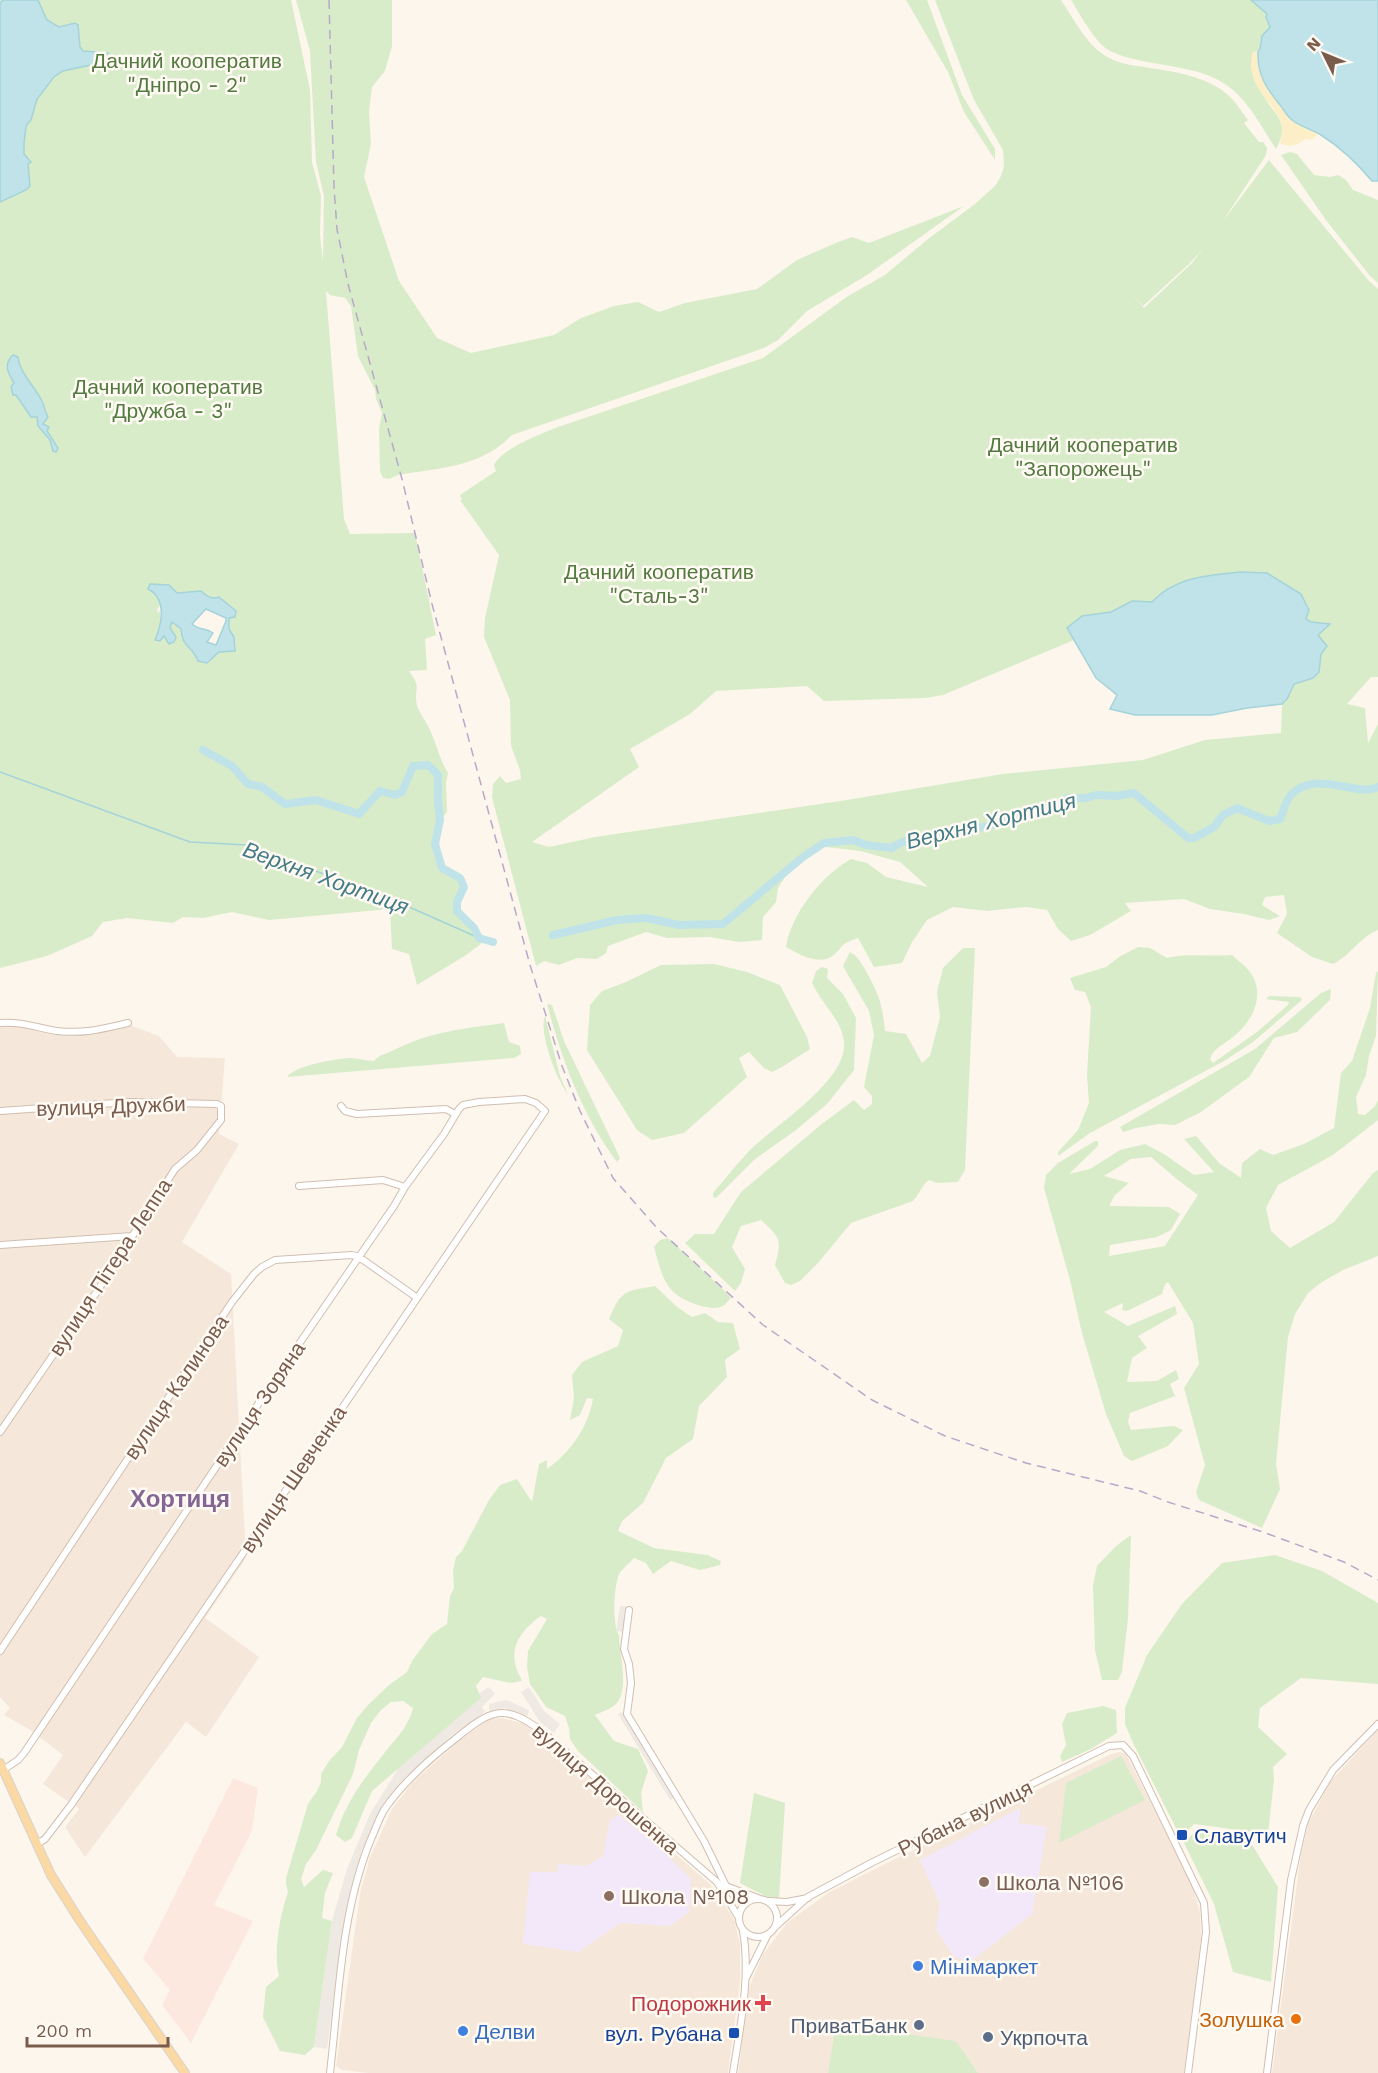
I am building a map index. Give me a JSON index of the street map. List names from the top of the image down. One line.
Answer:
{"streets":{"street":["вулиця Дружби","вулиця Пітера Леппа","вулиця Калинова","вулиця Зоряна","вулиця Шевченка","вулиця Дорошенка","Рубана вулиця"]},"crossings":[["вулиця Дружби","вулиця Пітера Леппа"],["вулиця Калинова","вулиця Зоряна"],["вулиця Зоряна","вулиця Шевченка"],["вулиця Дорошенка","Рубана вулиця"]],"districts":["Хортиця"],"water":["Верхня Хортиця"],"parks":["Дачний кооператив \"Дніпро - 2\"","Дачний кооператив \"Дружба - 3\"","Дачний кооператив \"Запорожець\"","Дачний кооператив \"Сталь-3\""],"places":{"transit":["Славутич","вул. Рубана"],"other":["Школа №106","Школа №108","Мiнiмаркет","Золушка","ПриватБанк","Делви","Укрпочта"],"health":["Подорожник"]},"scale_bar":"200 m","north":"top left"}
